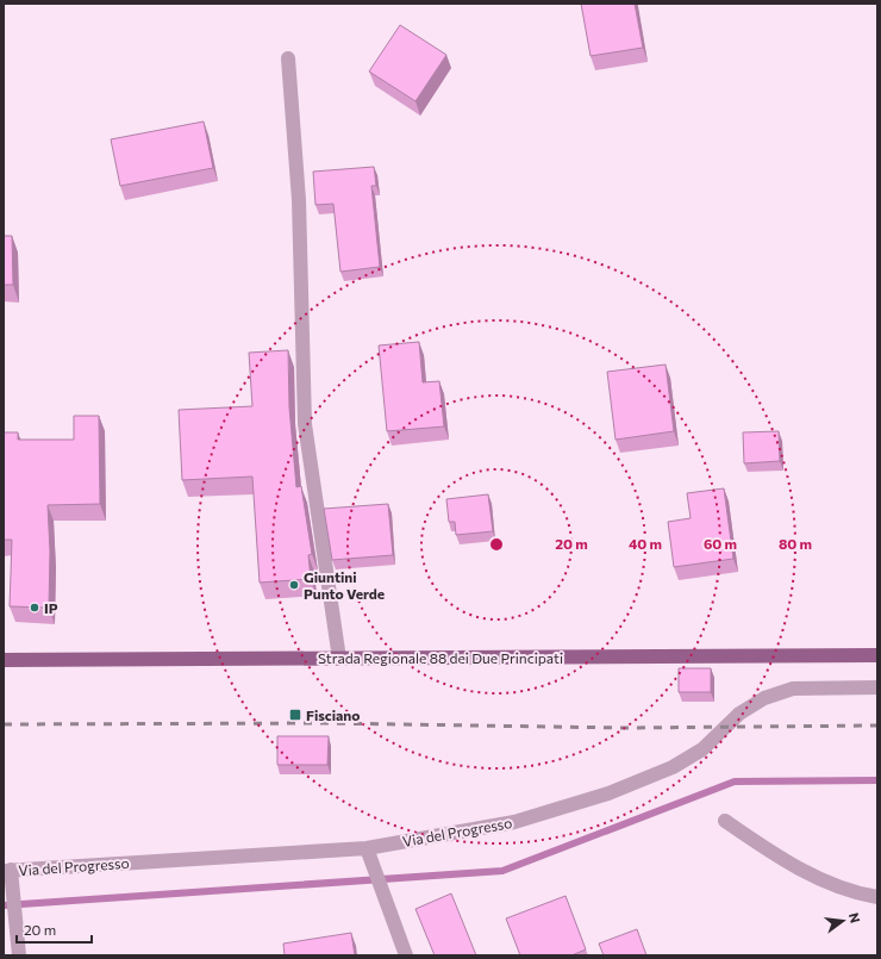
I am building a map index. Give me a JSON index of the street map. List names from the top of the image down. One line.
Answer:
{"streets":{"main road":["Strada Regionale 88 dei Due Principati"],"street":["Via del Progresso"]},"places":{"other":["Giuntini Punto Verde","IP"],"transit":["Fisciano"]},"scale_bar":"20 m","north":"right","rings":["20 m","40 m","60 m","80 m"]}
